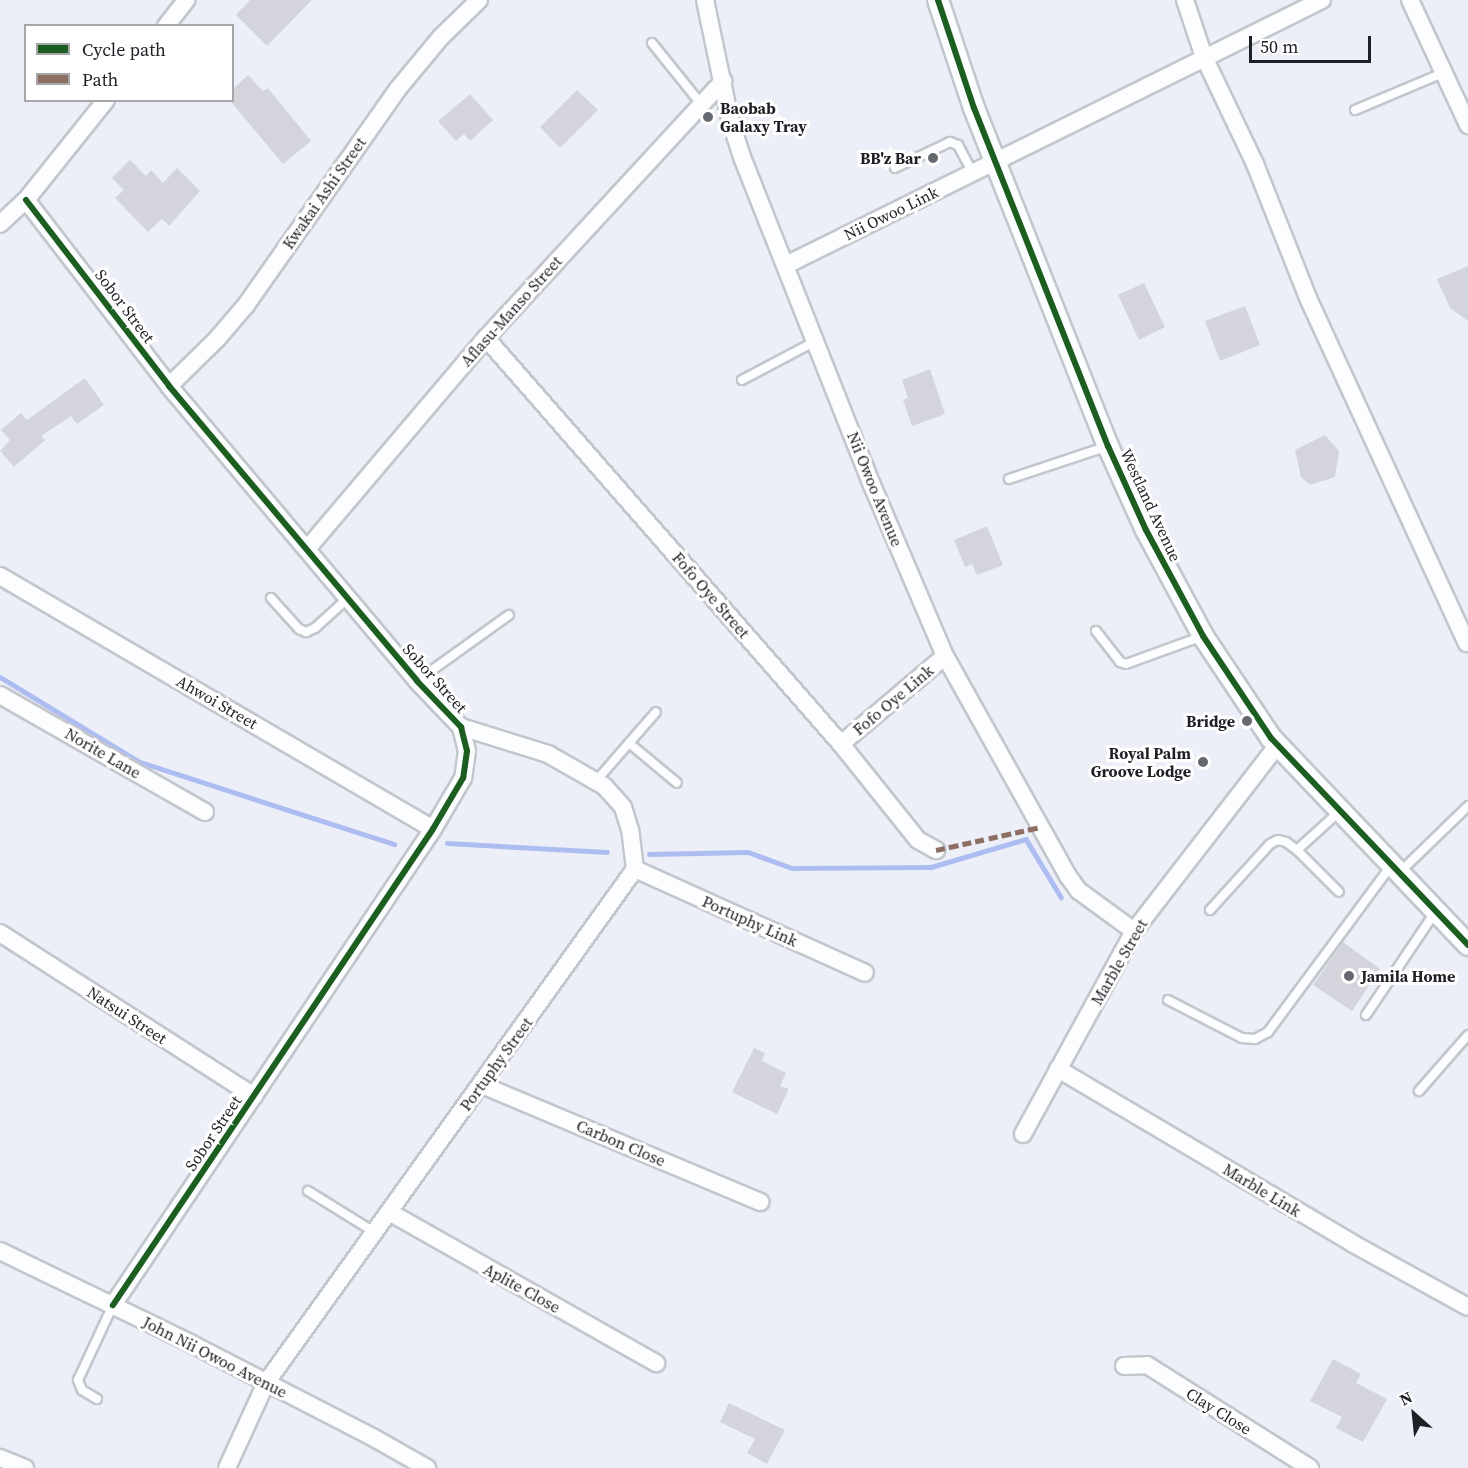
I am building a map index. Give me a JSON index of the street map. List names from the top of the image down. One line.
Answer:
{"streets":{"street":["Kwakai Ashi Street","Nii Owoo Link","Sobor Street","Aflasu-Manso Street","Nii Owoo Avenue","Westland Avenue","Fofo Oye Street","Fofo Oye Link","Ahwoi Street","Norite Lane","Portuphy Link","Marble Street","Natsui Street","Portuphy Street","Carbon Close","Marble Link","Aplite Close","John Nii Owoo Avenue","Clay Close"]},"crossings":[["Kwakai Ashi Street","Sobor Street"],["Nii Owoo Link","Nii Owoo Avenue"],["Nii Owoo Link","Westland Avenue"],["Sobor Street","Aflasu-Manso Street"],["Sobor Street","Ahwoi Street"],["Sobor Street","Natsui Street"],["Sobor Street","John Nii Owoo Avenue"],["Aflasu-Manso Street","Nii Owoo Avenue"],["Aflasu-Manso Street","Fofo Oye Street"],["Nii Owoo Avenue","Fofo Oye Link"],["Nii Owoo Avenue","Marble Street"],["Westland Avenue","Marble Street"],["Fofo Oye Street","Fofo Oye Link"],["Portuphy Link","Portuphy Street"],["Marble Street","Marble Link"],["Portuphy Street","Carbon Close"],["Portuphy Street","Aplite Close"],["Portuphy Street","John Nii Owoo Avenue"]],"places":["Baobab Galaxy Tray","BB'z Bar","Bridge","Royal Palm Groove Lodge","Jamila Home"],"legend":["Cycle path","Path"],"scale_bar":"50 m","north":"top left"}
